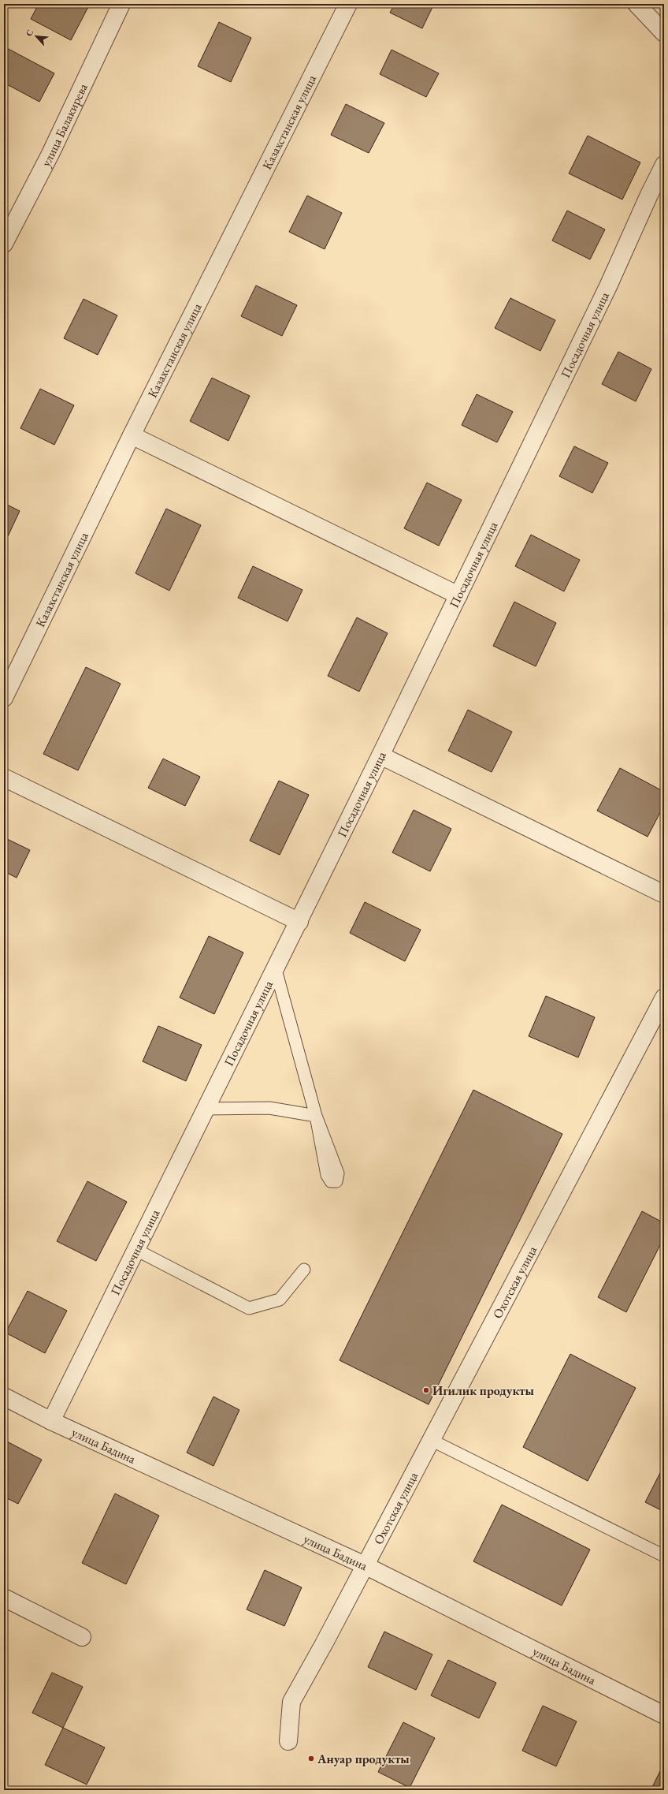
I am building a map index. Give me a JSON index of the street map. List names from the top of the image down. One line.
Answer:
{"streets":{"street":["Казахстанская улица","улица Балакирева","Посадочная улица","Охотская улица","улица Бадина"]},"crossings":[["Посадочная улица","улица Бадина"],["Охотская улица","улица Бадина"]],"places":["Игилик продукты","Ануар продукты"],"north":"top left"}
